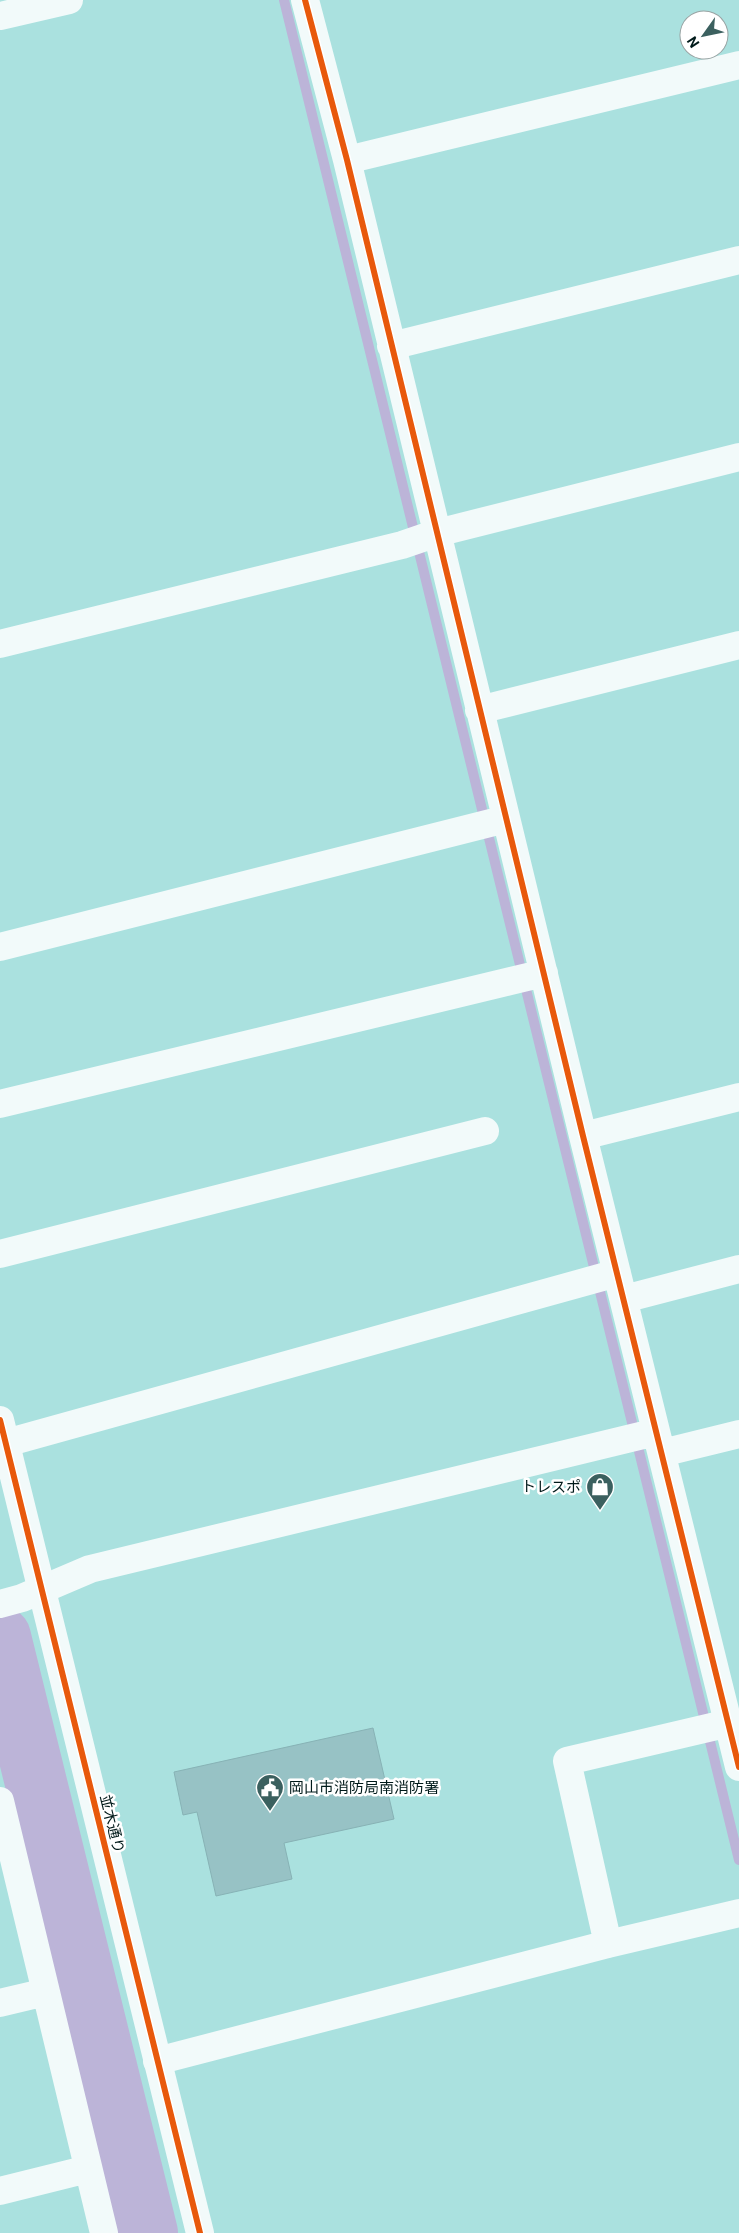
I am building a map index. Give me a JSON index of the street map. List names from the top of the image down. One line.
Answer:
{"streets":{"street":["並木通り"]},"places":{"shop":["トレスポ"],"public building":["岡山市消防局南消防署"]},"north":"bottom left"}
